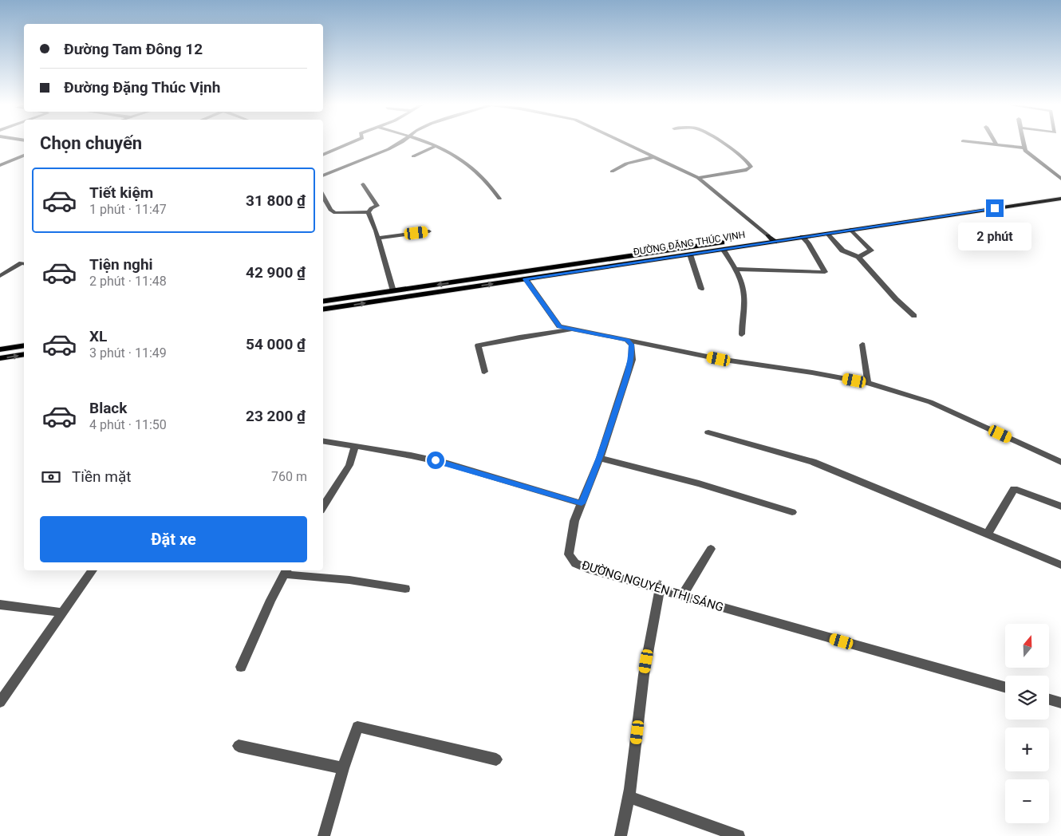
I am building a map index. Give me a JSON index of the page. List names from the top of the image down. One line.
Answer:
{"streets":{"main road":["ĐƯỜNG ĐẶNG THÚC VỊNH"],"street":["ĐƯỜNG NGUYỄN THỊ SÁNG"]},"north":"top","page":{"banner":["Đường Tam Đông 12","Đường Đặng Thúc Vịnh"],"heading":"Chọn chuyến","list":[{"name":"Tiết kiệm","note":"1 phút · 11:47","value":"31 800 ₫"},{"name":"Tiện nghi","note":"2 phút · 11:48","value":"42 900 ₫"},{"name":"XL","note":"3 phút · 11:49","value":"54 000 ₫"},{"name":"Black","note":"4 phút · 11:50","value":"23 200 ₫"}],"bubble":"2 phút","pay":["Tiền mặt","760 m"],"buttons":"Đặt xe","map_buttons":["+","−"]}}
